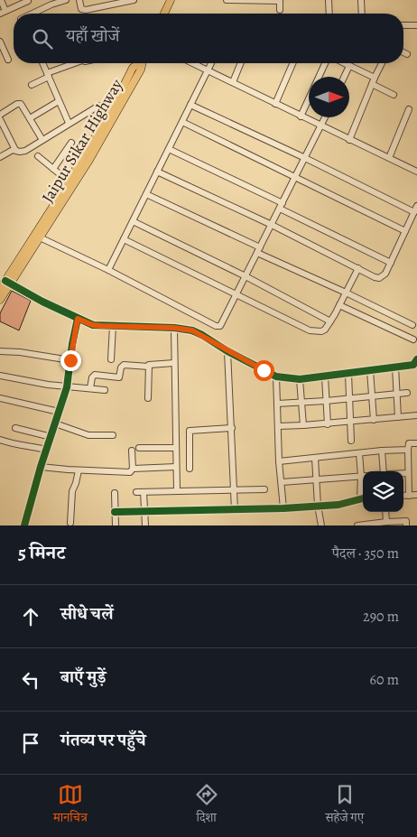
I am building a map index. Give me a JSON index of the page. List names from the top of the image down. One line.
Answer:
{"streets":{"main road":["Jaipur Sikar Highway"]},"north":"right","page":{"search":"यहाँ खोजें","heading":["5 मिनट","पैदल · 350 m"],"list":[["सीधे चलें","290 m"],["बाएँ मुड़ें","60 m"],"गंतव्य पर पहुँचे"],"nav":["मानचित्र","दिशा","सहेजे गए"]}}
